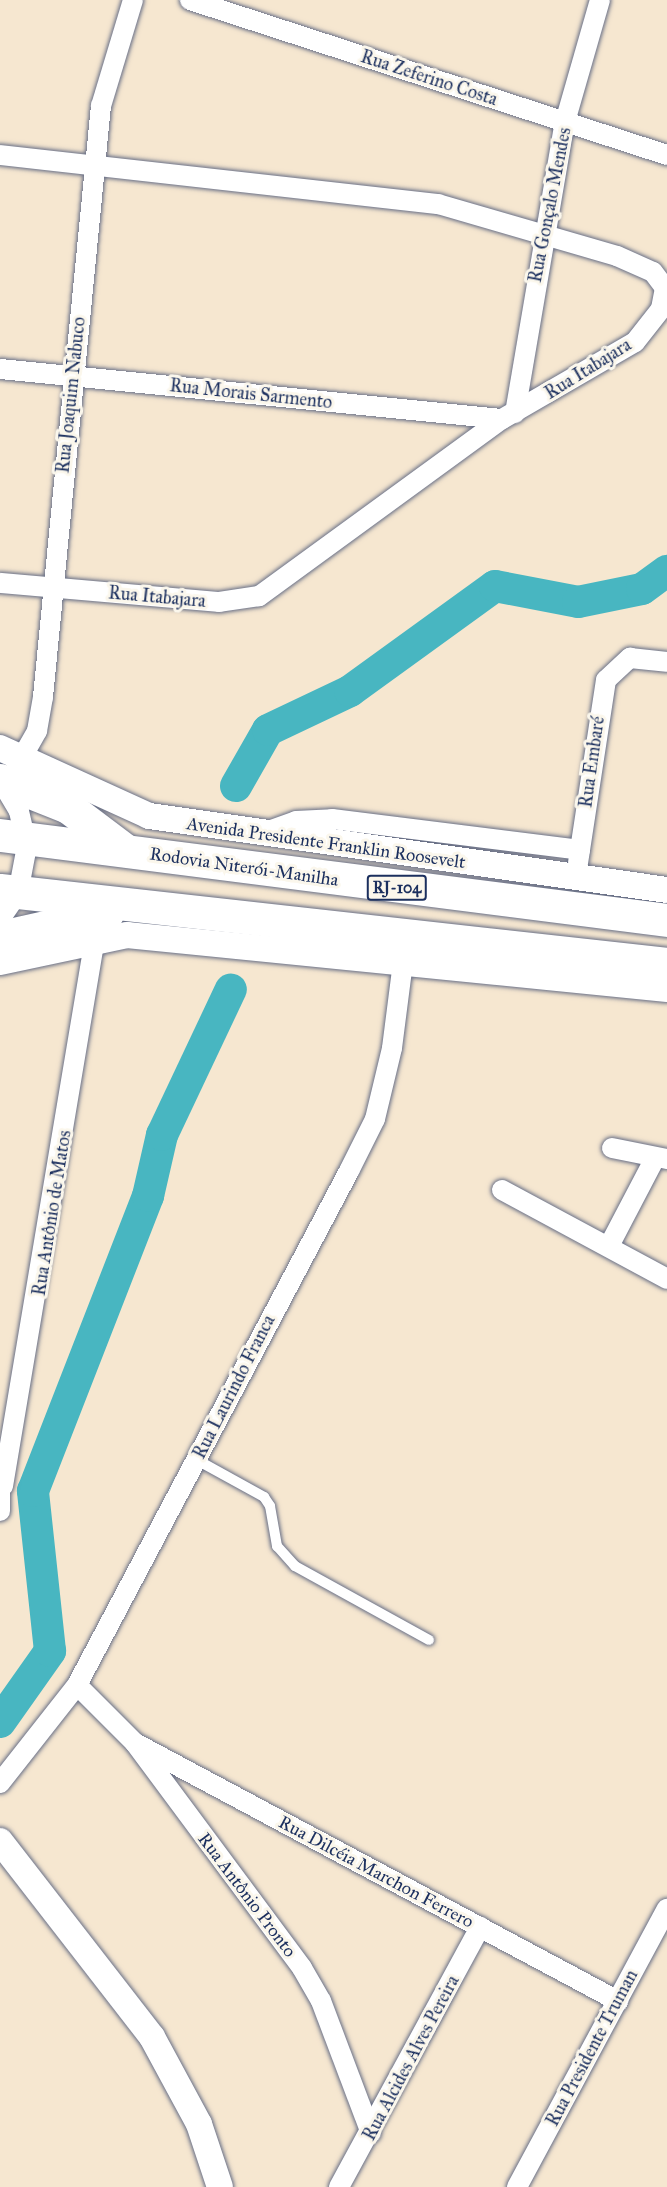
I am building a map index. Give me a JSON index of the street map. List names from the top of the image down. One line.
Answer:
{"streets":{"highway":["Rodovia Niterói-Manilha","RJ-104"],"street":["Rua Zeferino Costa","Rua Gonçalo Mendes","Rua Itabajara","Rua Morais Sarmento","Rua Joaquim Nabuco","Rua Embaré","Avenida Presidente Franklin Roosevelt","Rua Antônio de Matos","Rua Laurindo Franca","Rua Dilcéia Marchon Ferrero","Rua Antônio Pronto","Rua Presidente Truman","Rua Alcides Alves Pereira"]},"crossings":[["Rua Zeferino Costa","Rua Gonçalo Mendes"],["Rua Gonçalo Mendes","Rua Itabajara"],["Rua Gonçalo Mendes","Rua Morais Sarmento"],["Rua Itabajara","Rua Morais Sarmento"],["Rua Itabajara","Rua Joaquim Nabuco"],["Rua Morais Sarmento","Rua Joaquim Nabuco"],["Rua Joaquim Nabuco","Avenida Presidente Franklin Roosevelt"],["Rua Embaré","Avenida Presidente Franklin Roosevelt"],["Rua Laurindo Franca","Rua Antônio Pronto"],["Rua Dilcéia Marchon Ferrero","Rua Antônio Pronto"],["Rua Dilcéia Marchon Ferrero","Rua Presidente Truman"],["Rua Dilcéia Marchon Ferrero","Rua Alcides Alves Pereira"],["Rua Antônio Pronto","Rua Alcides Alves Pereira"]]}
